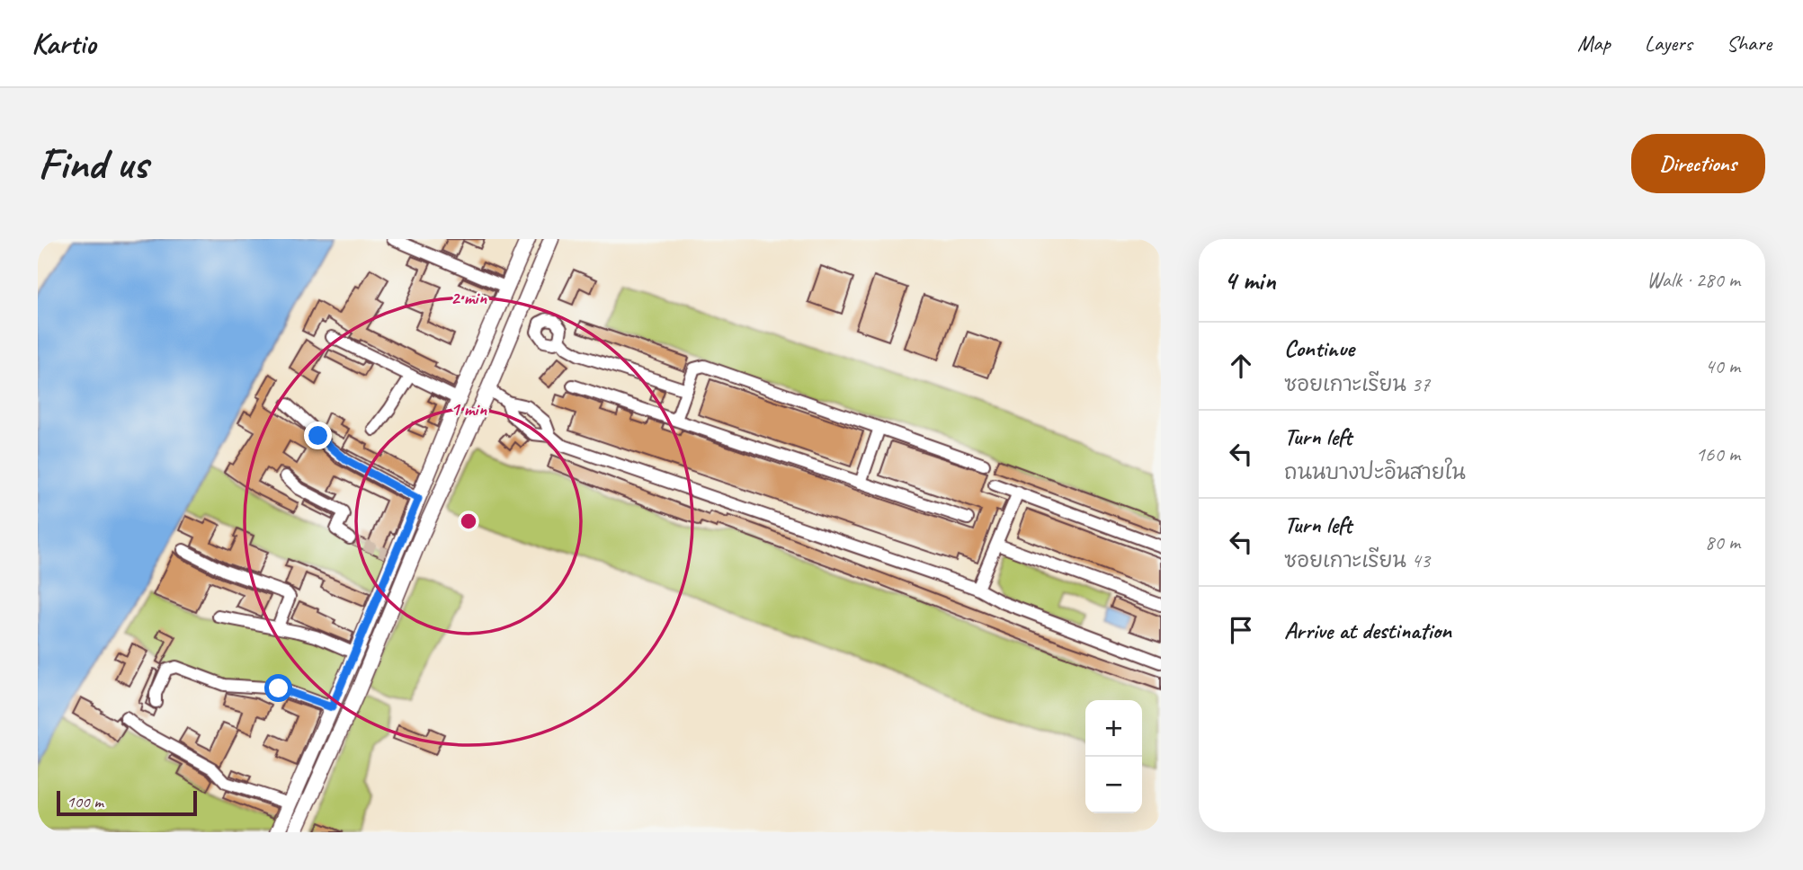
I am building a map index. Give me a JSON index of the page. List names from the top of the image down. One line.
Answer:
{"scale_bar":"100 m","page":{"header":"Kartio","nav":["Map","Layers","Share"],"buttons":"Directions","title":"Find us","heading":["4 min","Walk · 280 m"],"list":[["Continue","ซอยเกาะเรียน 37","40 m"],["Turn left","ถนนบางปะอินสายใน","160 m"],["Turn left","ซอยเกาะเรียน 43","80 m"],"Arrive at destination"],"map_buttons":["+","−"],"scale":"100 m"},"rings":["2 min","1 min"]}
